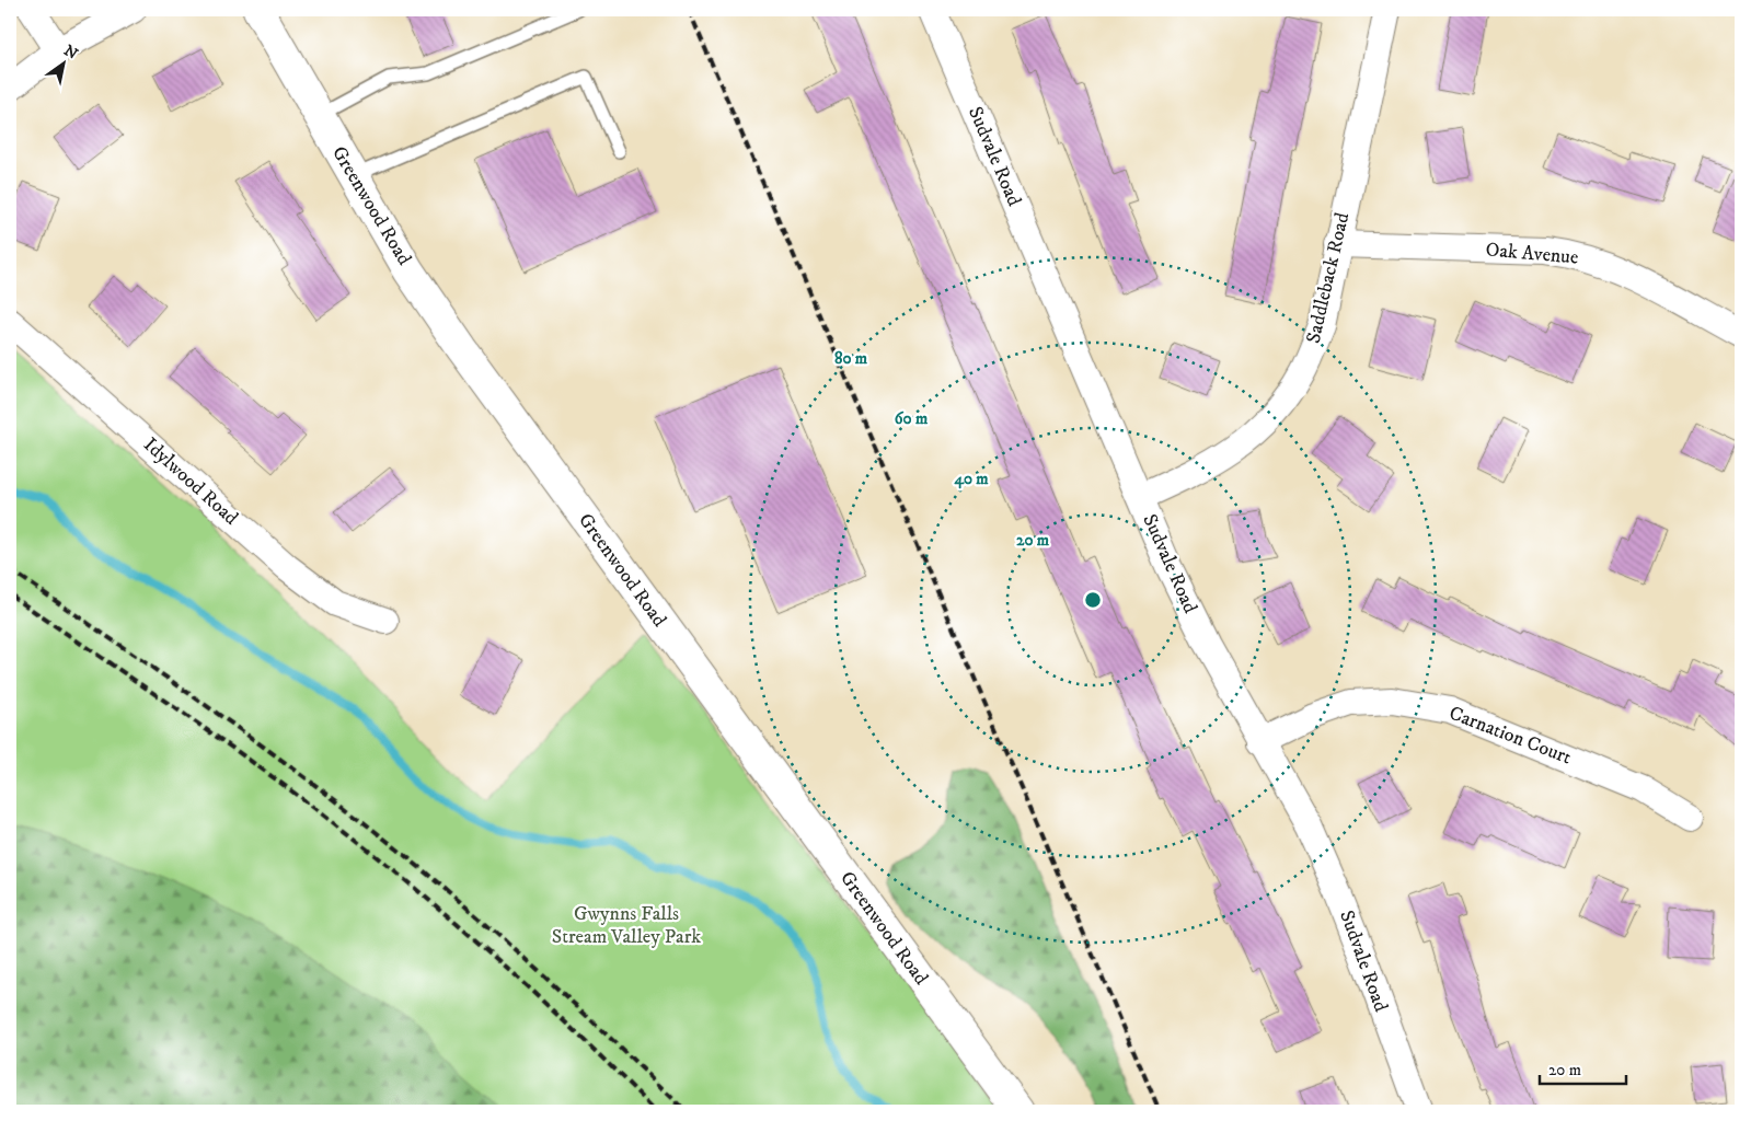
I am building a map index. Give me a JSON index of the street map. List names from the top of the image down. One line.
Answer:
{"streets":{"street":["Sudvale Road","Greenwood Road","Oak Avenue","Saddleback Road","Idylwood Road","Carnation Court"]},"crossings":[["Sudvale Road","Saddleback Road"],["Sudvale Road","Carnation Court"],["Oak Avenue","Saddleback Road"]],"parks":["Gwynns Falls Stream Valley Park"],"scale_bar":"20 m","north":"top right","rings":["80 m","60 m","40 m","20 m"]}
